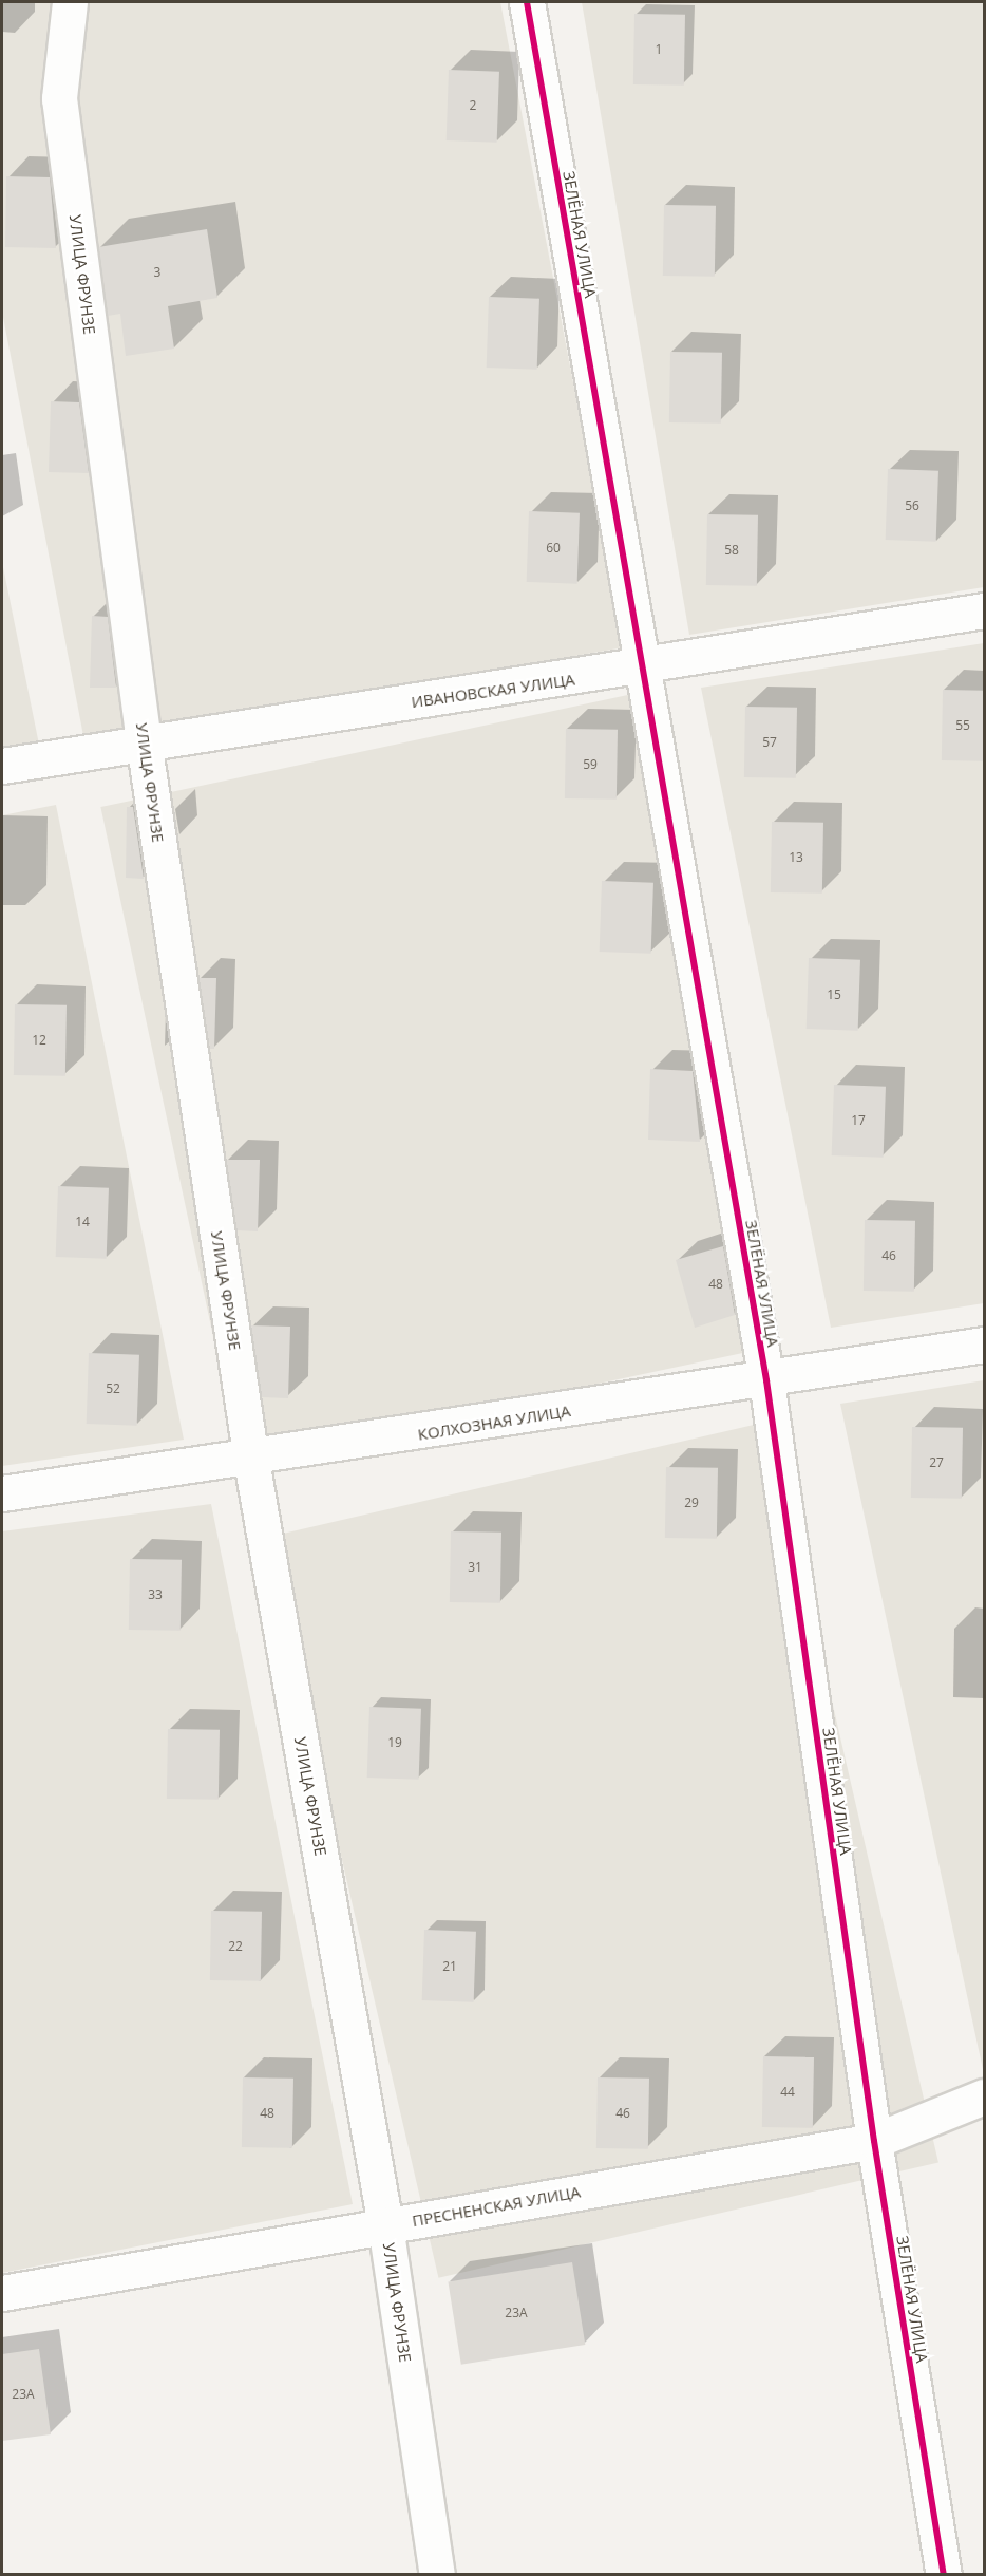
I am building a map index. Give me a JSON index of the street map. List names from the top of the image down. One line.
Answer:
{"streets":{"street":["ЗЕЛЁНАЯ УЛИЦА","УЛИЦА ФРУНЗЕ","ИВАНОВСКАЯ УЛИЦА","КОЛХОЗНАЯ УЛИЦА","ПРЕСНЕНСКАЯ УЛИЦА"]},"crossings":[["ЗЕЛЁНАЯ УЛИЦА","ИВАНОВСКАЯ УЛИЦА"],["ЗЕЛЁНАЯ УЛИЦА","КОЛХОЗНАЯ УЛИЦА"],["ЗЕЛЁНАЯ УЛИЦА","ПРЕСНЕНСКАЯ УЛИЦА"],["УЛИЦА ФРУНЗЕ","ИВАНОВСКАЯ УЛИЦА"],["УЛИЦА ФРУНЗЕ","КОЛХОЗНАЯ УЛИЦА"],["УЛИЦА ФРУНЗЕ","ПРЕСНЕНСКАЯ УЛИЦА"]],"house_numbers":["1","2","3","56","60","58","55","57","59","13","15","12","17","14","46","48","52","27","29","31","33","19","22","21","44","48","46","23А","23А"]}
